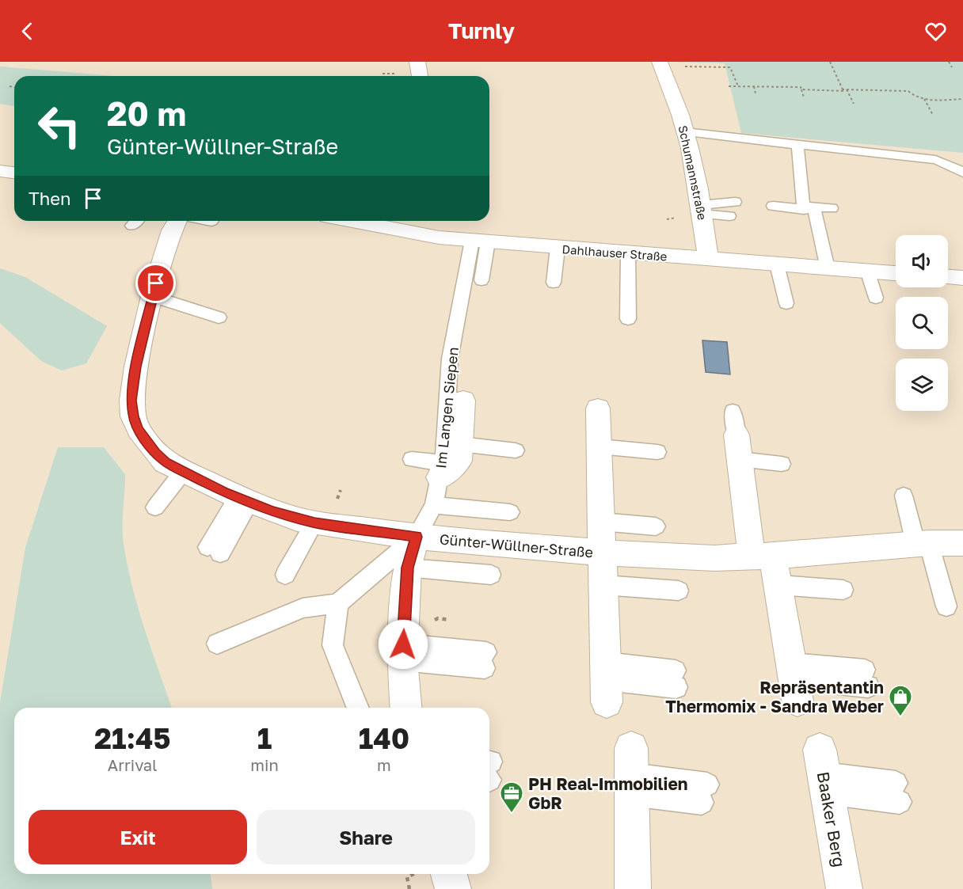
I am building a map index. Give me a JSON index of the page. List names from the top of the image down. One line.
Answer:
{"streets":{"street":["Schumannstraße","Dahlhauser Straße","Im Langen Siepen","Günter-Wüllner-Straße","Baaker Berg"]},"crossings":[["Schumannstraße","Dahlhauser Straße"],["Dahlhauser Straße","Im Langen Siepen"],["Im Langen Siepen","Günter-Wüllner-Straße"]],"places":{"shop":["Repräsentantin Thermomix - Sandra Weber"],"office":["PH Real-Immobilien GbR"]},"page":{"header":"Turnly","turn":["20 m","Günter-Wüllner-Straße"],"then":"Then","eta":["21:45","Arrival","1","min","140","m"],"buttons":["Exit","Share"]}}
